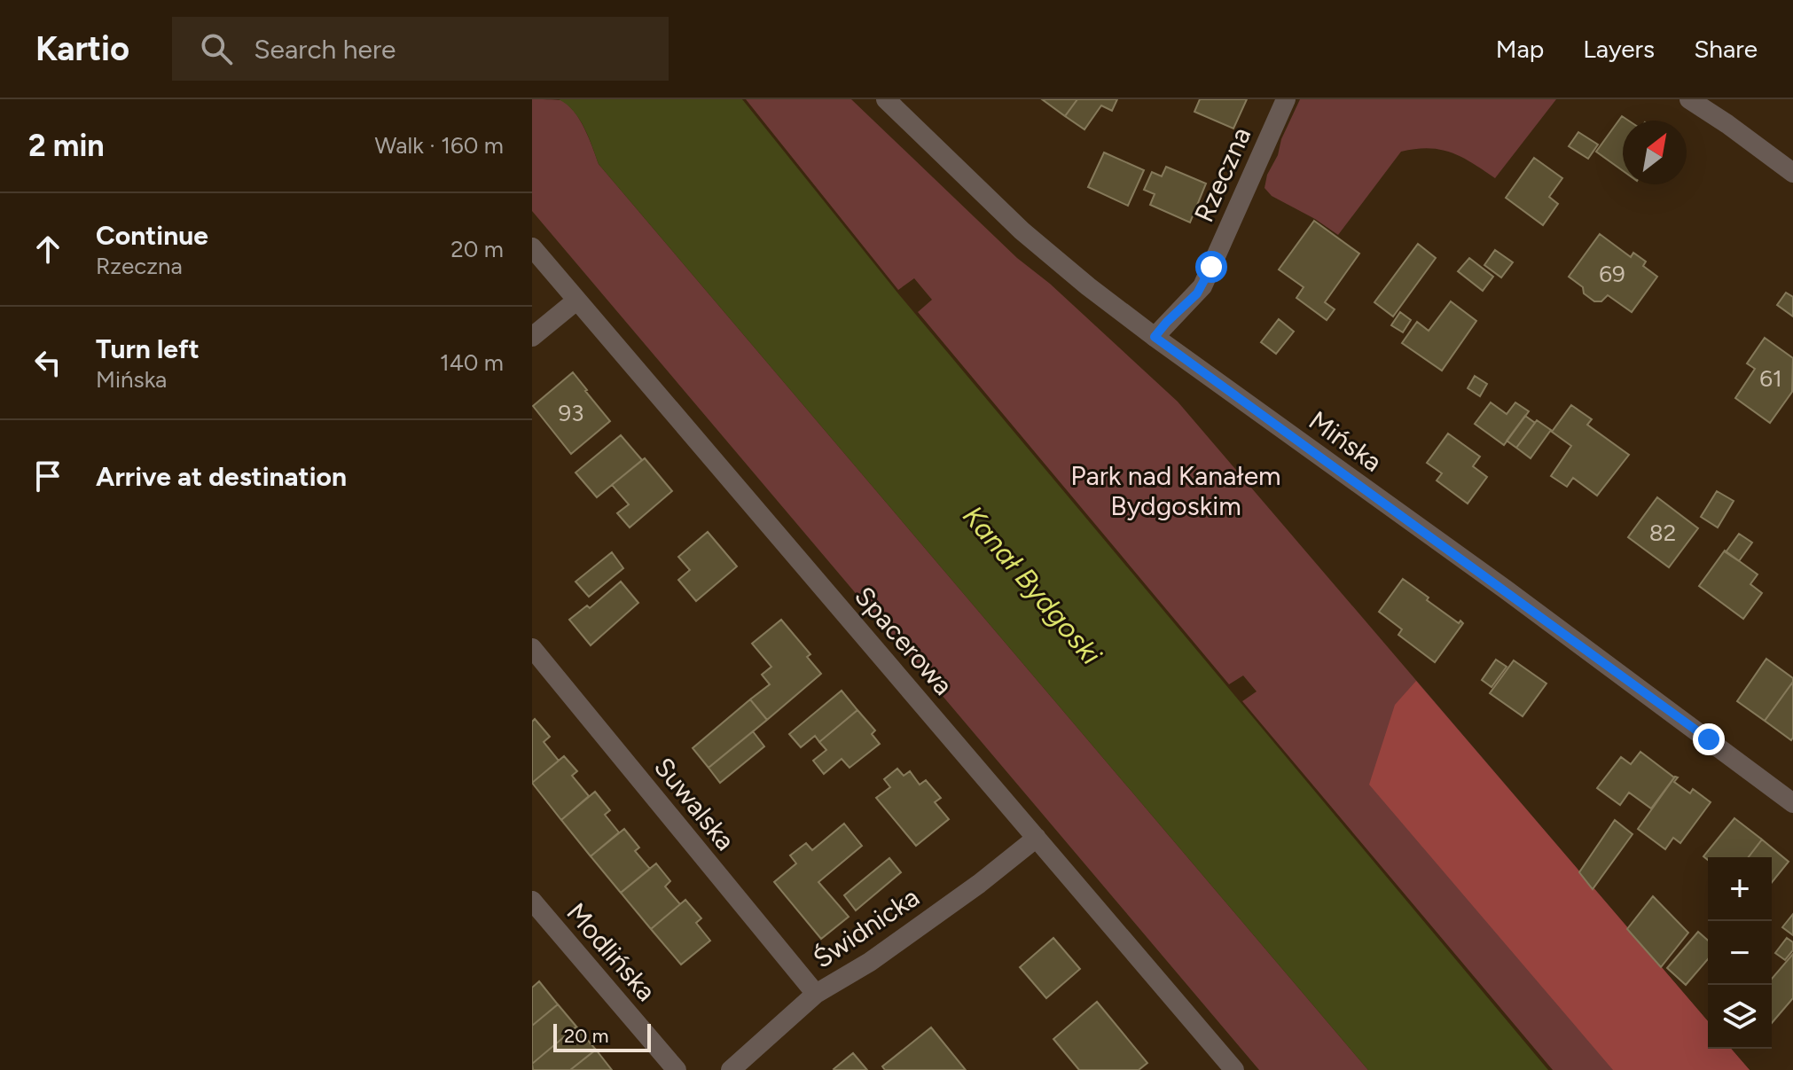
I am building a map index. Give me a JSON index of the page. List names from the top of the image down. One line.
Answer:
{"streets":{"street":["Rzeczna","Mińska","Spacerowa","Suwalska","Świdnicka","Modlińska"]},"crossings":[["Rzeczna","Mińska"],["Spacerowa","Świdnicka"],["Suwalska","Świdnicka"]],"water":["Kanał Bydgoski"],"parks":["Park nad Kanałem Bydgoskim"],"house_numbers":["69","61","93","82"],"scale_bar":"20 m","north":"top right","page":{"header":"Kartio","search":"Search here","nav":["Map","Layers","Share"],"heading":["2 min","Walk · 160 m"],"list":[["Continue","Rzeczna","20 m"],["Turn left","Mińska","140 m"],"Arrive at destination"],"map_buttons":["+","−"],"scale":"20 m"}}
